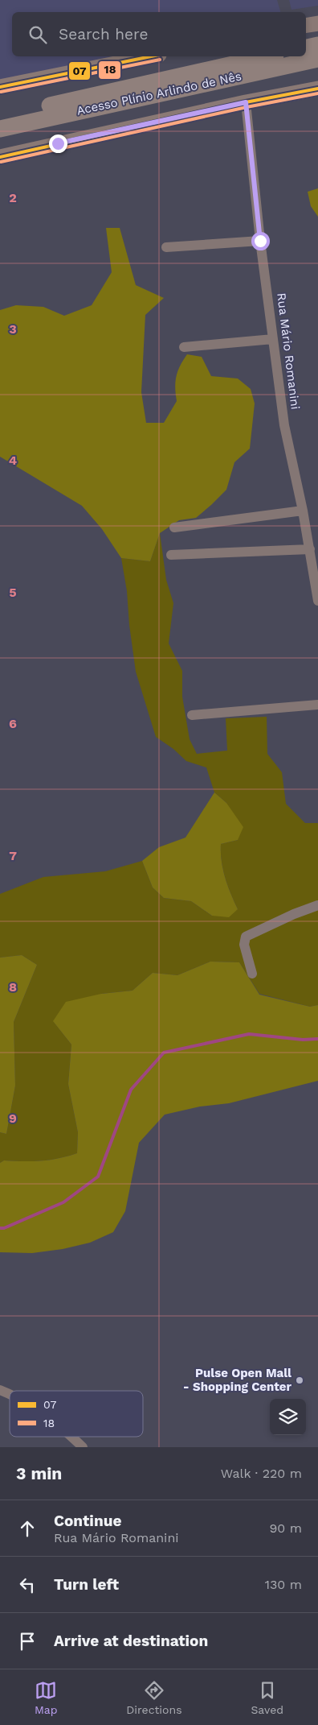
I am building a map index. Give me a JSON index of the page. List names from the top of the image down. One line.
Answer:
{"streets":{"highway":["Acesso Plínio Arlindo de Nês"],"street":["Rua Mário Romanini"]},"places":["Pulse Open Mall - Shopping Center"],"lines":["transit line 07","transit line 18"],"legend":["07","18"],"page":{"search":"Search here","heading":["3 min","Walk · 220 m"],"list":[["Continue","Rua Mário Romanini","90 m"],["Turn left","130 m"],"Arrive at destination"],"nav":["Map","Directions","Saved"]},"grid":{"rows":["2","3","4","5","6","7","8","9"]}}
